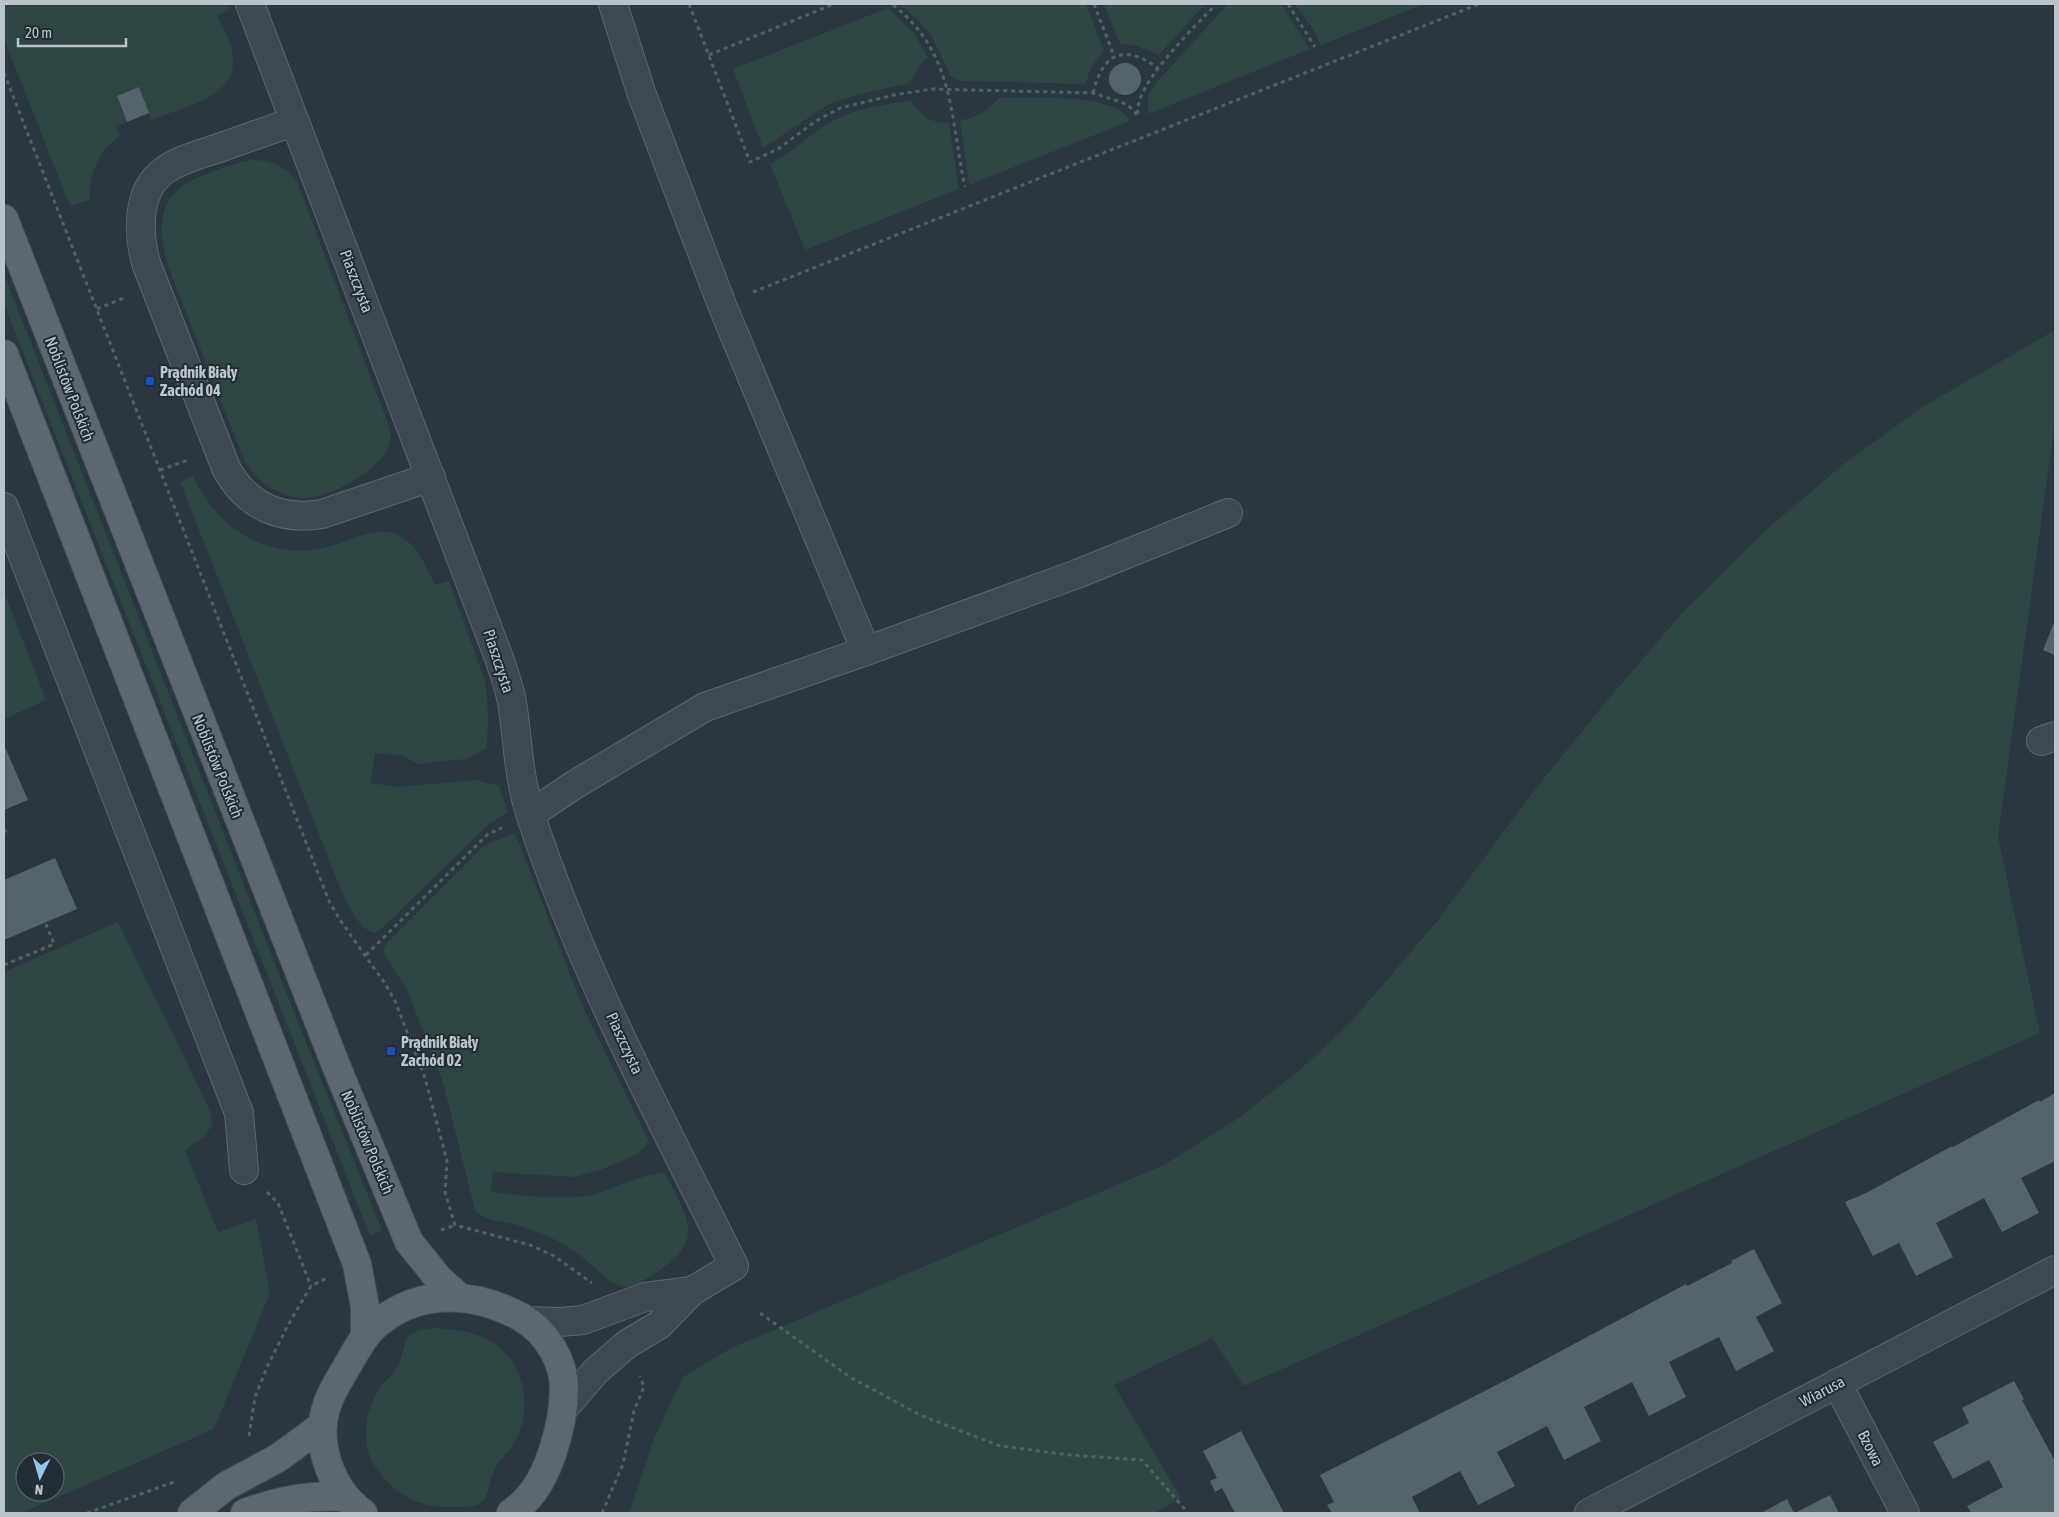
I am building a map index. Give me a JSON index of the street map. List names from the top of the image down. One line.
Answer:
{"streets":{"main road":["Noblistów Polskich"],"street":["Piaszczysta","Wiarusa","Bzowa"]},"crossings":[["Wiarusa","Bzowa"]],"places":{"transit":["Prądnik Biały Zachód 04","Prądnik Biały Zachód 02"]},"scale_bar":"20 m","north":"bottom"}
